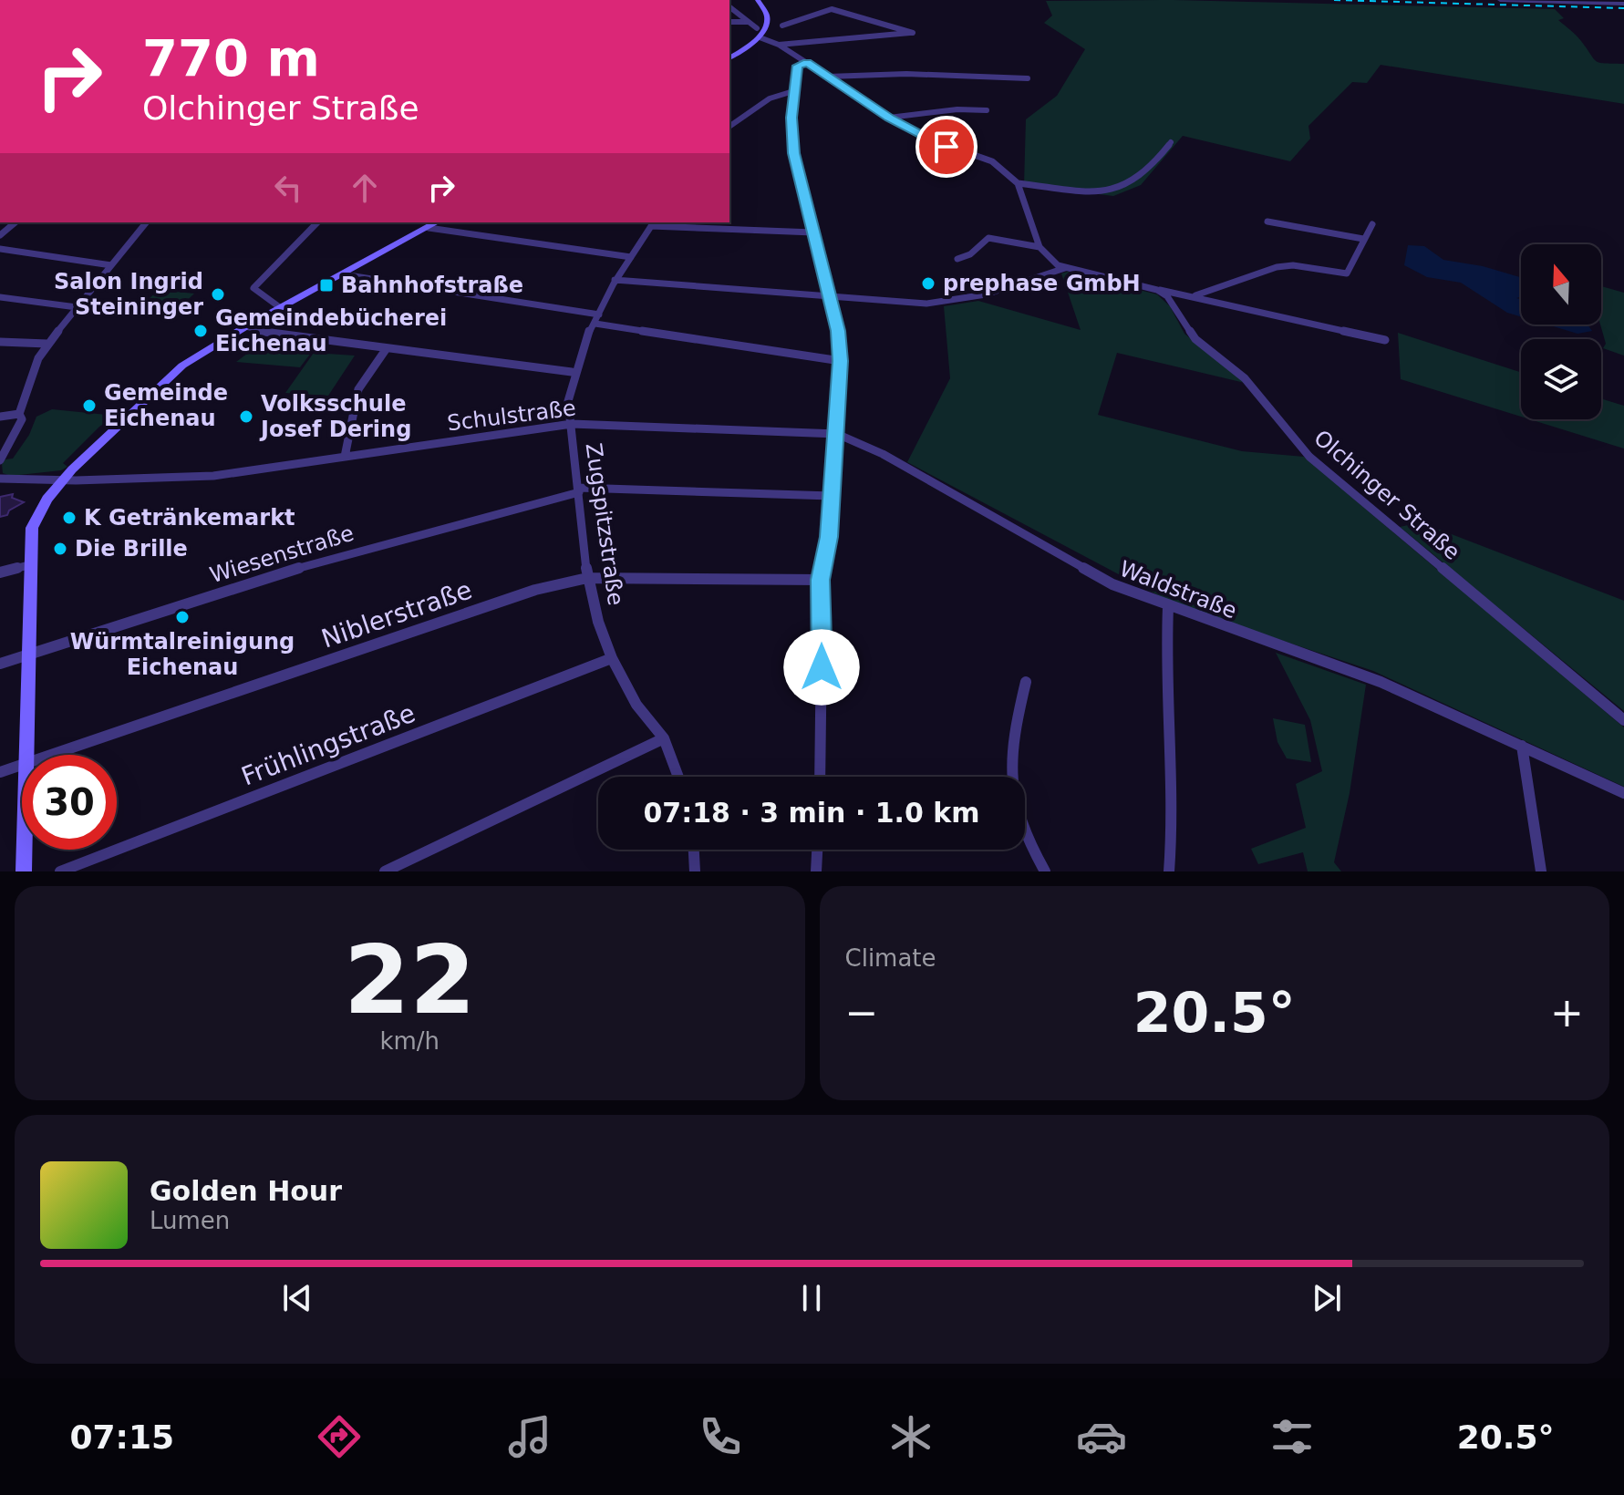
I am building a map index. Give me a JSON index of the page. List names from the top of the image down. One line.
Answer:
{"streets":{"street":["Schulstraße","Olchinger Straße","Zugspitzstraße","Wiesenstraße","Waldstraße","Niblerstraße","Frühlingstraße"]},"crossings":[["Schulstraße","Zugspitzstraße"],["Schulstraße","Waldstraße"],["Zugspitzstraße","Wiesenstraße"],["Zugspitzstraße","Niblerstraße"],["Zugspitzstraße","Frühlingstraße"]],"places":{"other":["prephase GmbH","Salon Ingrid Steininger","Gemeindebücherei Eichenau","Gemeinde Eichenau","Volksschule Josef Dering","K Getränkemarkt","Die Brille","Würmtalreinigung Eichenau"],"transit":["Bahnhofstraße"]},"north":"top","page":{"turn":["770 m","Olchinger Straße"],"limit":"30","trip":"07:18 · 3 min · 1.0 km","tile":[["22","km/h"],"Climate"],"heat":["−","20.5°","+"],"song":["Golden Hour","Lumen"],"tabs":["07:15","20.5°"]}}
